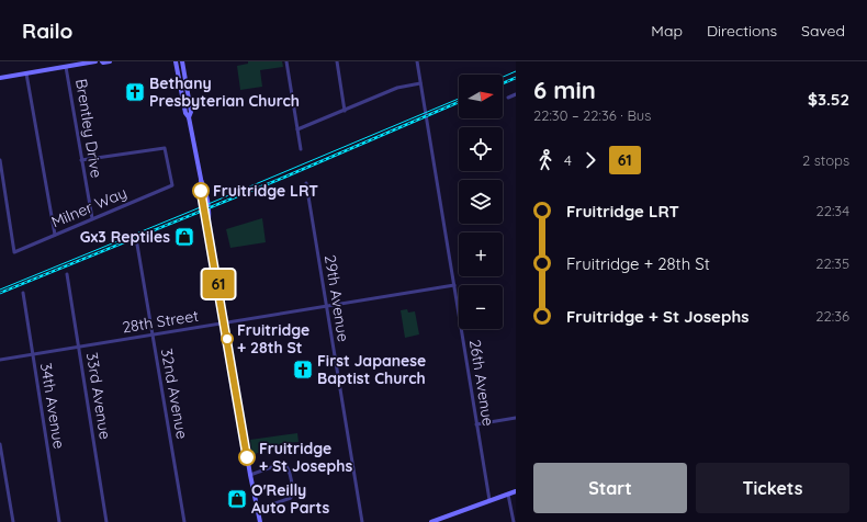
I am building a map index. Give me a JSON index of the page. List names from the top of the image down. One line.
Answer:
{"streets":{"street":["Brentley Drive","Milner Way","29th Avenue","28th Street","26th Avenue","32nd Avenue","33rd Avenue","34th Avenue"]},"crossings":[["Brentley Drive","Milner Way"],["29th Avenue","28th Street"],["28th Street","26th Avenue"],["28th Street","32nd Avenue"],["28th Street","33rd Avenue"],["28th Street","34th Avenue"]],"places":{"church":["Bethany Presbyterian Church","First Japanese Baptist Church"],"other":["Fruitridge LRT","Fruitridge + 28th St","Fruitridge + St Josephs"],"shop":["Gx3 Reptiles","O'Reilly Auto Parts"]},"lines":["bus line 61"],"north":"right","page":{"header":"Railo","nav":["Map","Directions","Saved"],"on_map":"61","heading":["6 min","22:30 – 22:36 · Bus","$3.52"],"map_buttons":["+","−"],"legs":["4","61","2 stops"],"list":[{"name":"Fruitridge LRT","value":"22:34"},{"name":"Fruitridge + 28th St","value":"22:35"},{"name":"Fruitridge + St Josephs","value":"22:36"}],"buttons":["Start","Tickets"]}}
